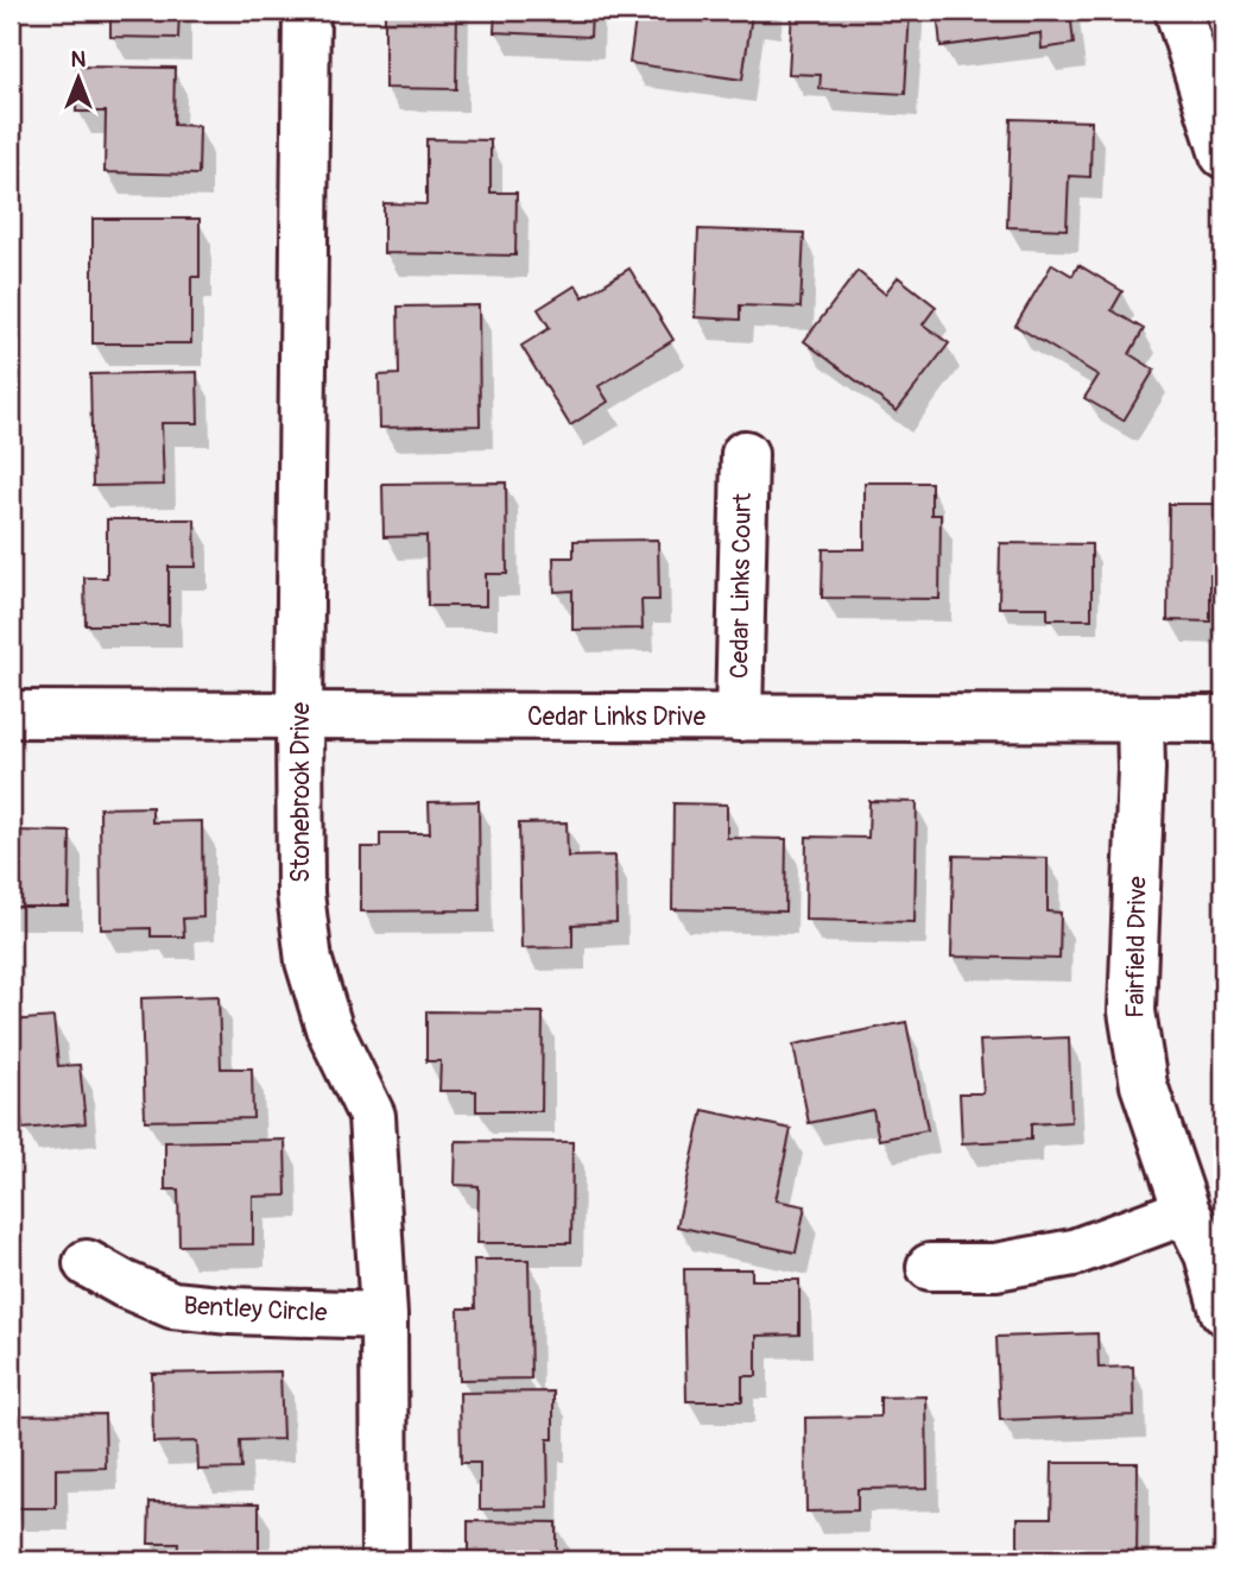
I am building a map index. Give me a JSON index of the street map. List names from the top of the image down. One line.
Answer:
{"streets":{"street":["Cedar Links Court","Cedar Links Drive","Stonebrook Drive","Fairfield Drive","Bentley Circle"]},"crossings":[["Cedar Links Court","Cedar Links Drive"],["Cedar Links Drive","Stonebrook Drive"],["Cedar Links Drive","Fairfield Drive"],["Stonebrook Drive","Bentley Circle"]],"north":"top"}
